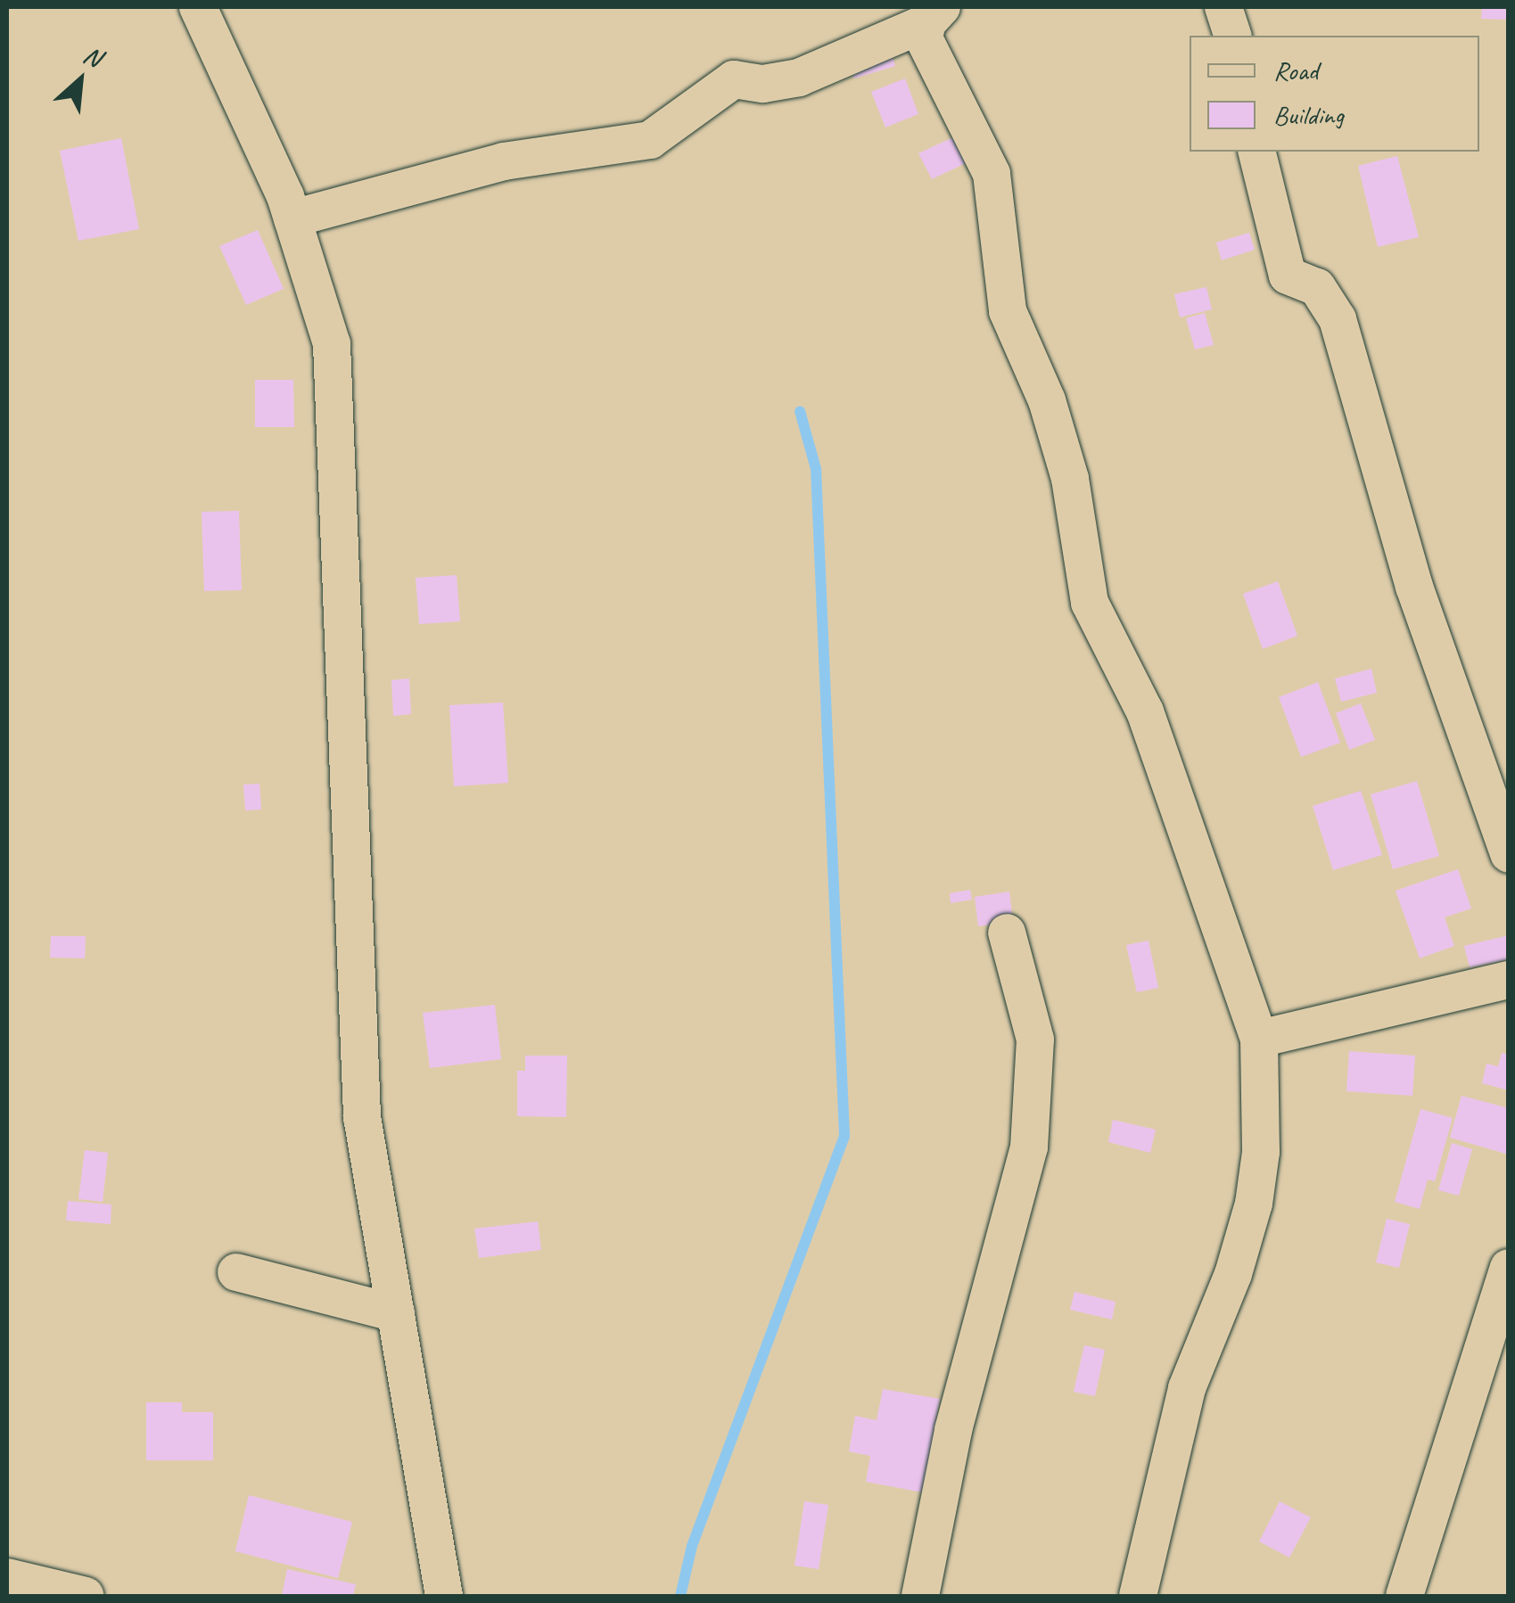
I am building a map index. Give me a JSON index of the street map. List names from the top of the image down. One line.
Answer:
{"legend":["Road","Building"],"north":"top right"}
